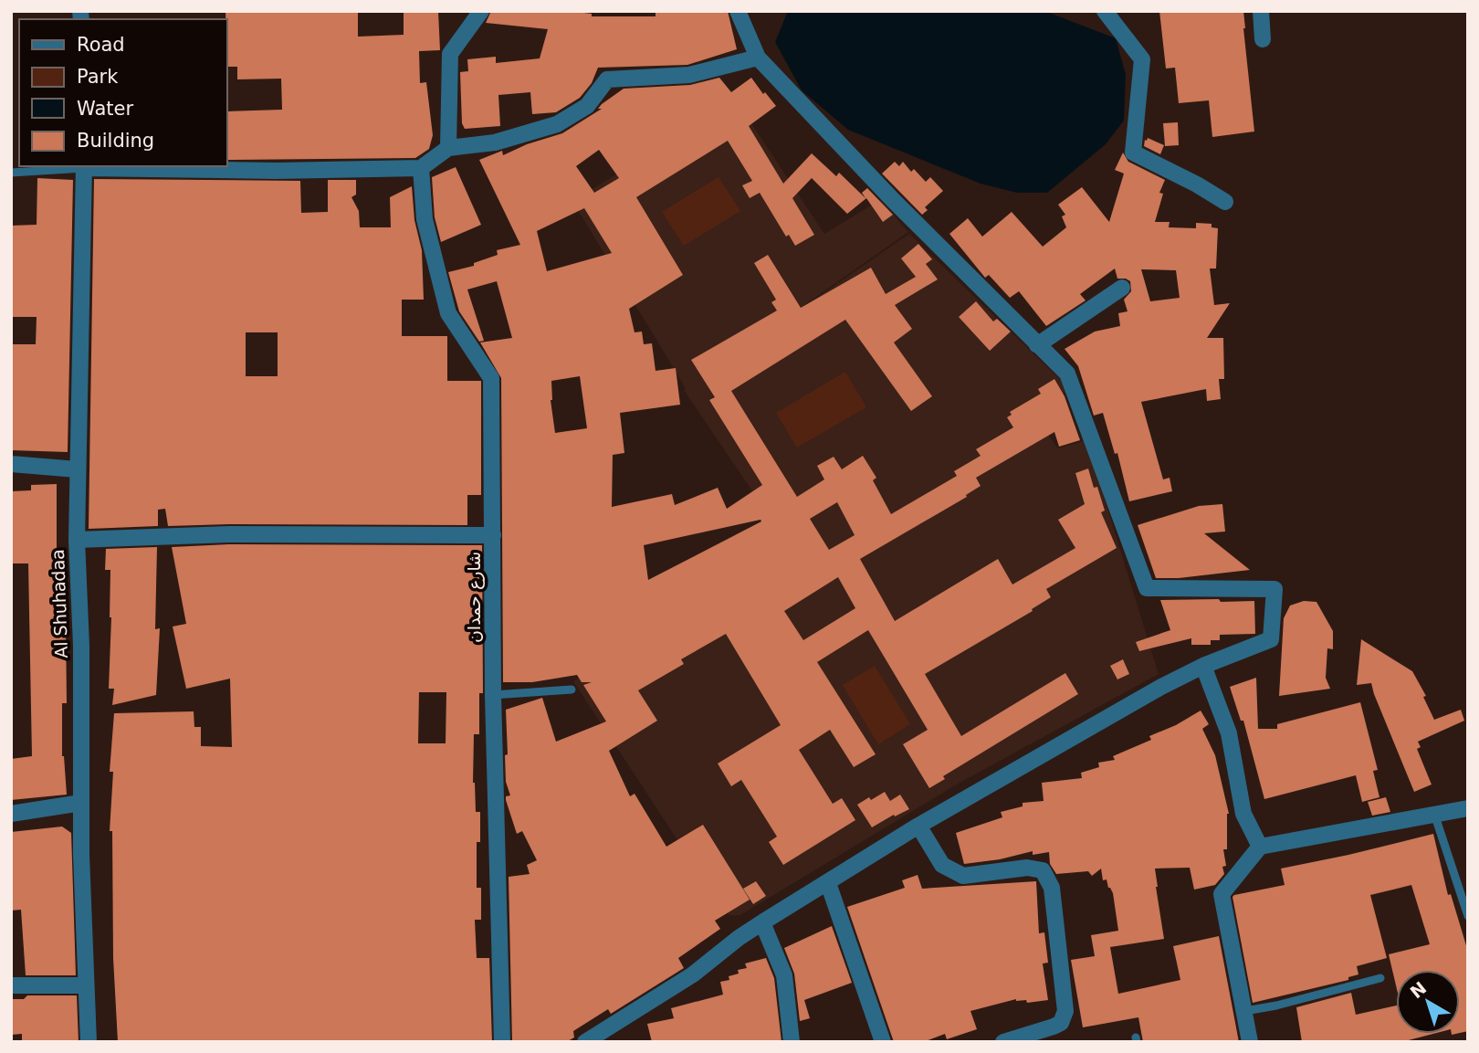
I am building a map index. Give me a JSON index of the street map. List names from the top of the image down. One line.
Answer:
{"streets":{"street":["شارع حمدان","Al Shuhadaa"]},"legend":["Road","Park","Water","Building"],"north":"top left"}
